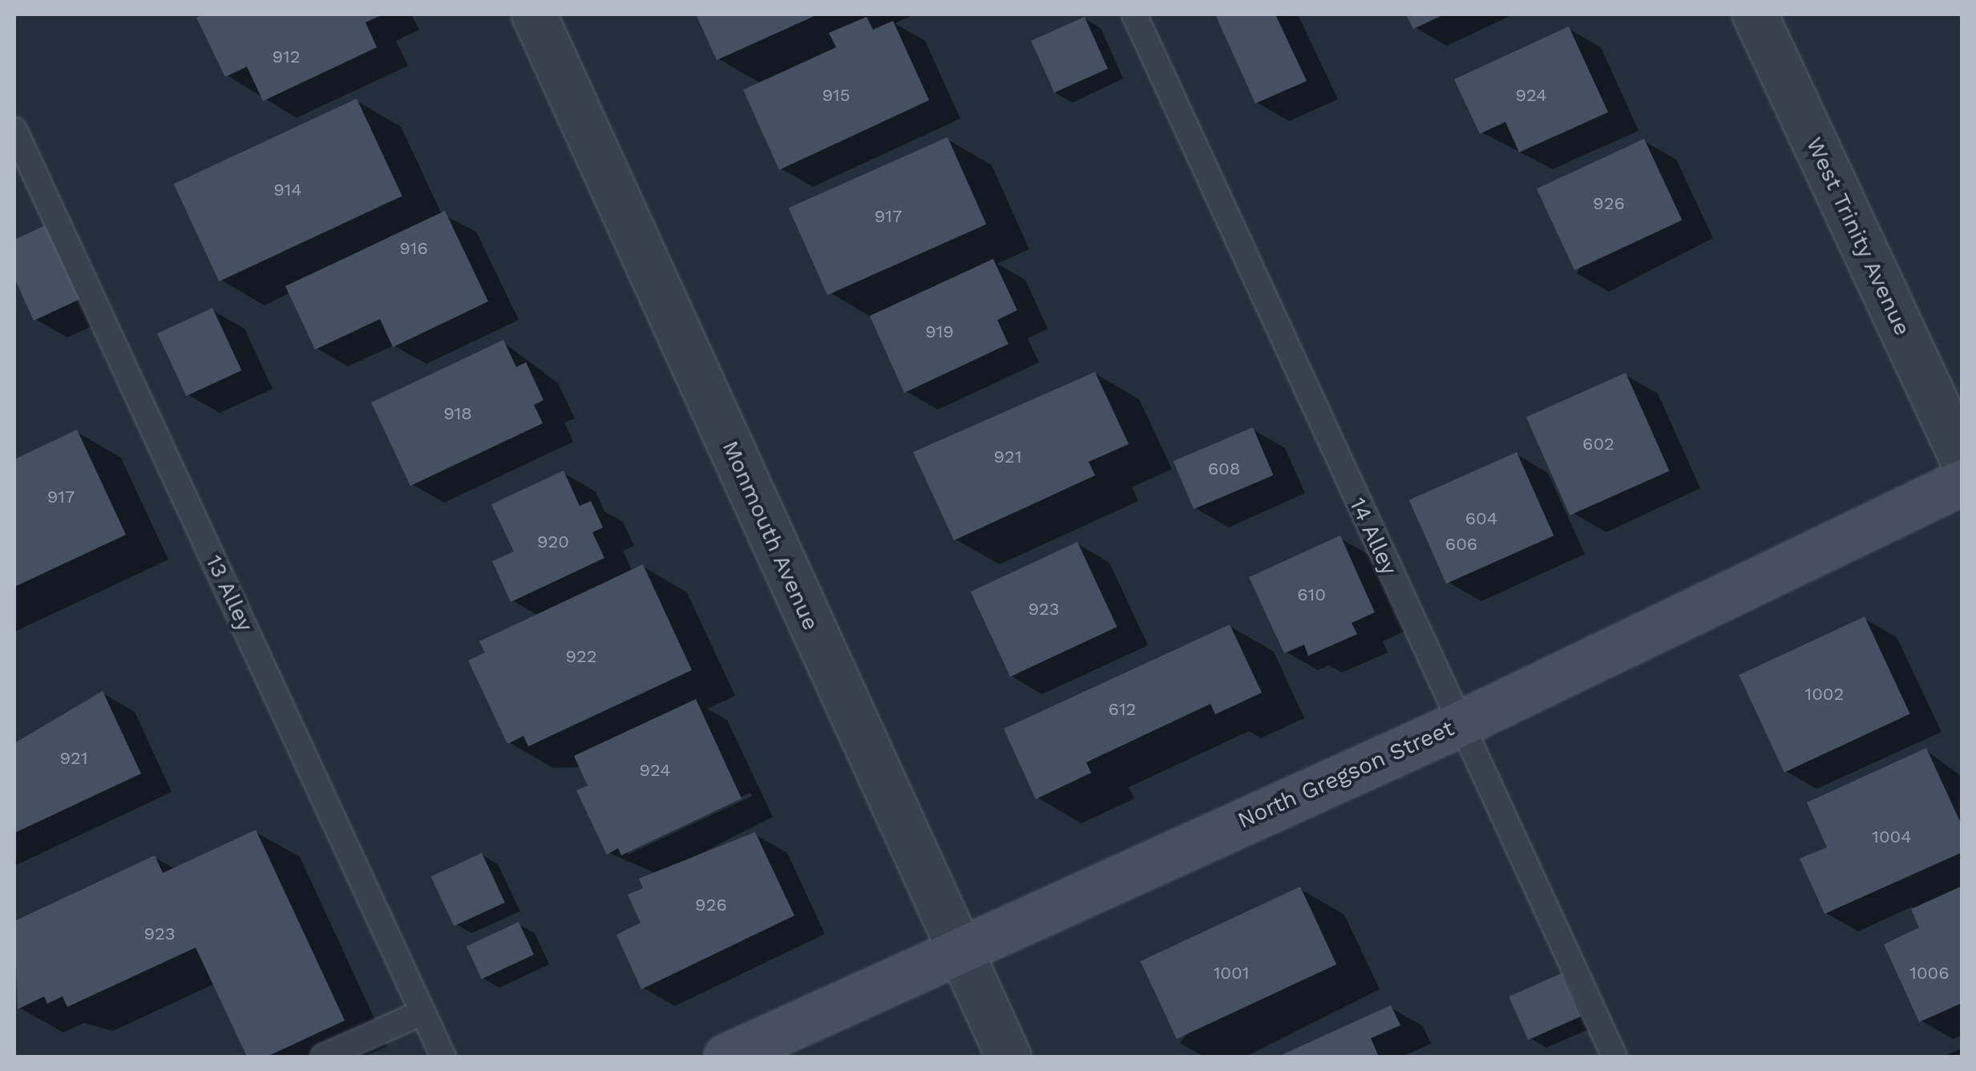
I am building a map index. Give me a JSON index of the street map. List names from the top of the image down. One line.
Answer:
{"streets":{"main road":["North Gregson Street"],"street":["West Trinity Avenue","Monmouth Avenue"],"lane":["14 Alley","13 Alley"]},"crossings":[["Monmouth Avenue","North Gregson Street"],["14 Alley","North Gregson Street"]],"house_numbers":["912","915","924","914","926","917","916","919","918","602","921","608","917","604","920","606","610","923","922","1002","612","921","924","1004","926","923","1001","1006"]}
